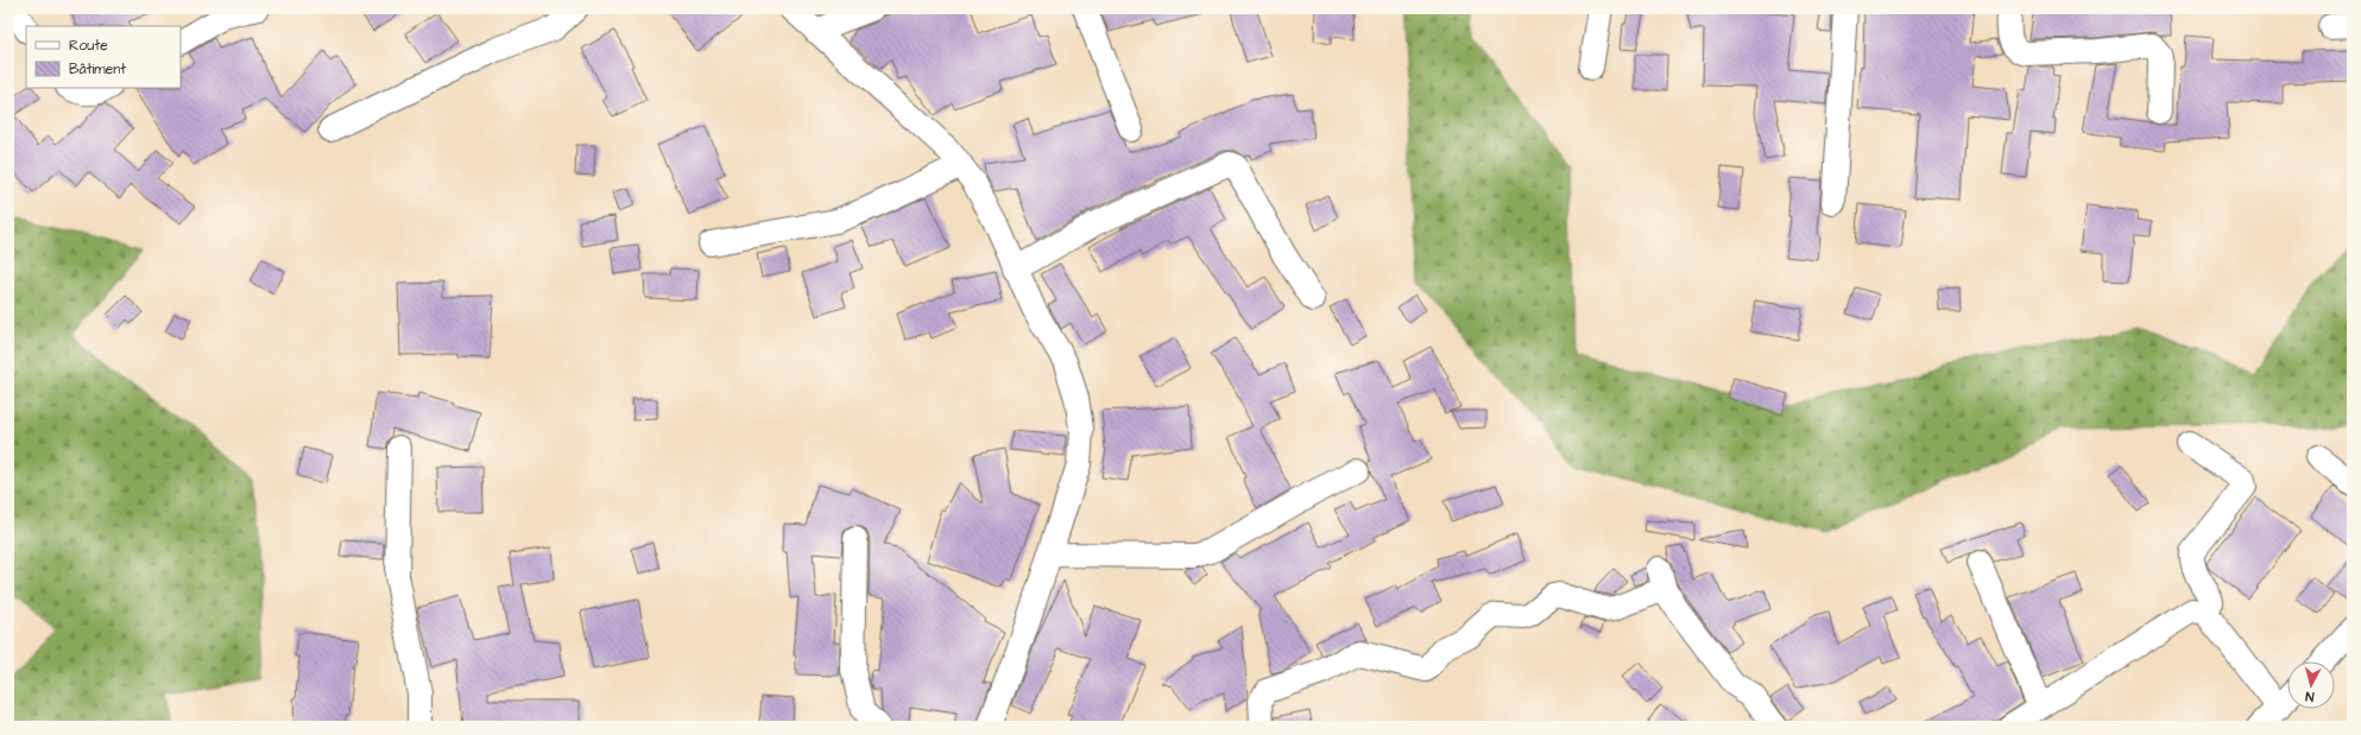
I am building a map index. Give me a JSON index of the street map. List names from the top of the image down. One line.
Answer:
{"legend":["Route","Bâtiment"],"north":"bottom"}
